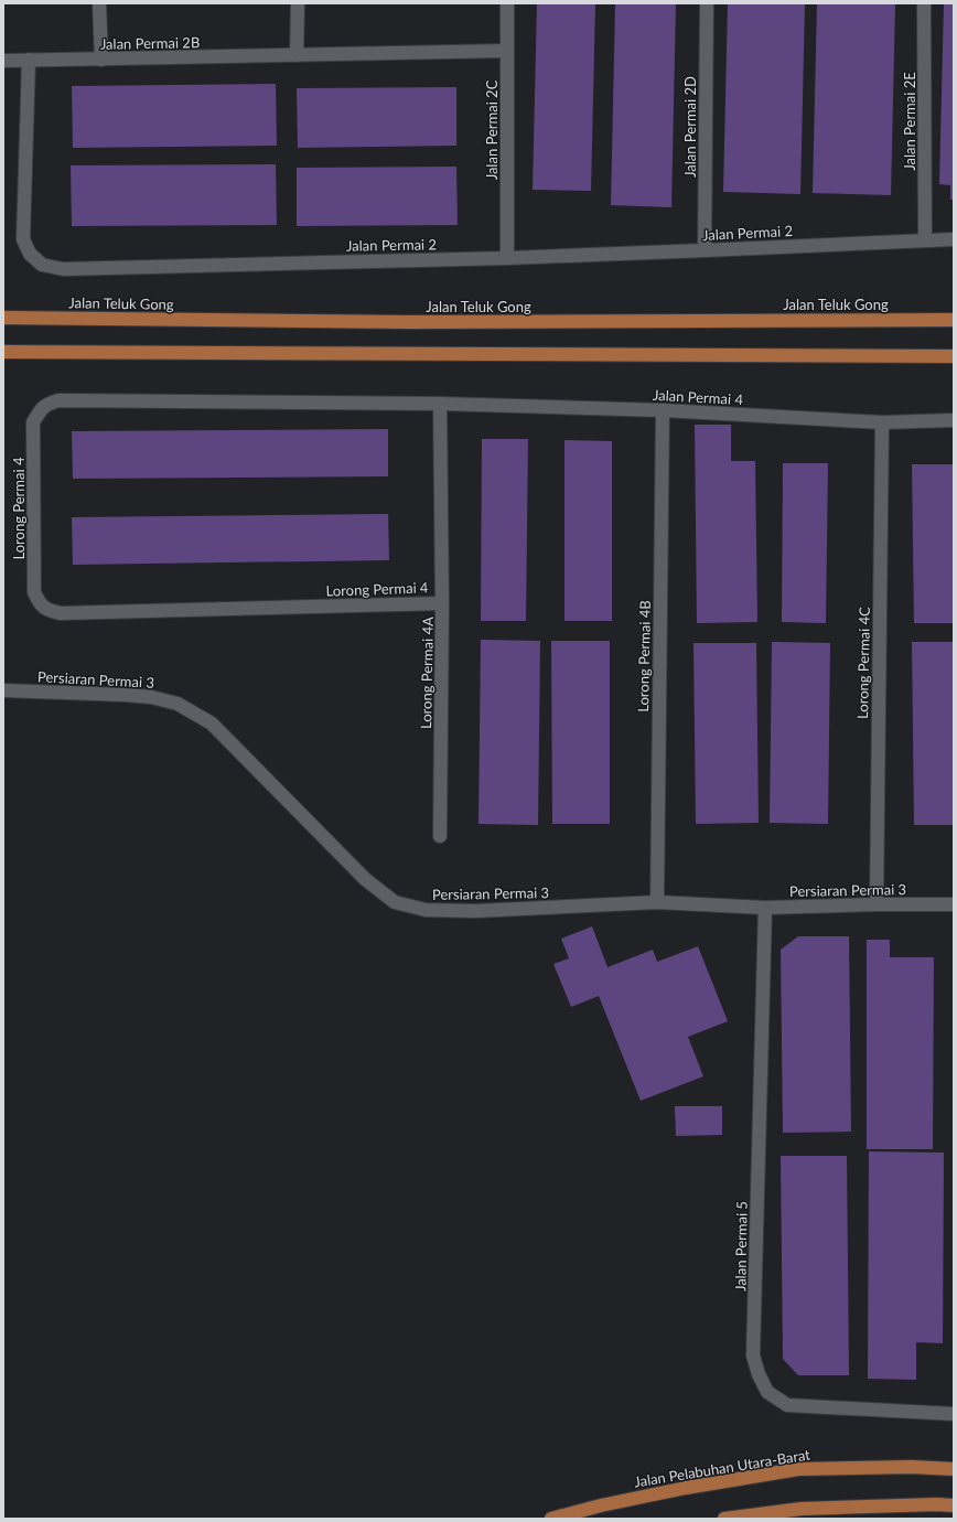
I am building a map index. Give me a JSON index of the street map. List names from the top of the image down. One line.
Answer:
{"streets":{"main road":["Jalan Teluk Gong","Jalan Pelabuhan Utara-Barat"],"street":["Jalan Permai 2B","Jalan Permai 2E","Jalan Permai 2D","Jalan Permai 2C","Jalan Permai 2","Jalan Permai 4","Lorong Permai 4","Lorong Permai 4B","Lorong Permai 4C","Lorong Permai 4A","Persiaran Permai 3","Jalan Permai 5"]},"crossings":[["Jalan Permai 2B","Jalan Permai 2C"],["Jalan Permai 2B","Jalan Permai 2"],["Jalan Permai 2E","Jalan Permai 2"],["Jalan Permai 2D","Jalan Permai 2"],["Jalan Permai 2C","Jalan Permai 2"],["Jalan Permai 4","Lorong Permai 4"],["Jalan Permai 4","Lorong Permai 4B"],["Jalan Permai 4","Lorong Permai 4C"],["Jalan Permai 4","Lorong Permai 4A"],["Lorong Permai 4","Lorong Permai 4A"],["Lorong Permai 4B","Persiaran Permai 3"],["Lorong Permai 4C","Persiaran Permai 3"],["Persiaran Permai 3","Jalan Permai 5"]]}
